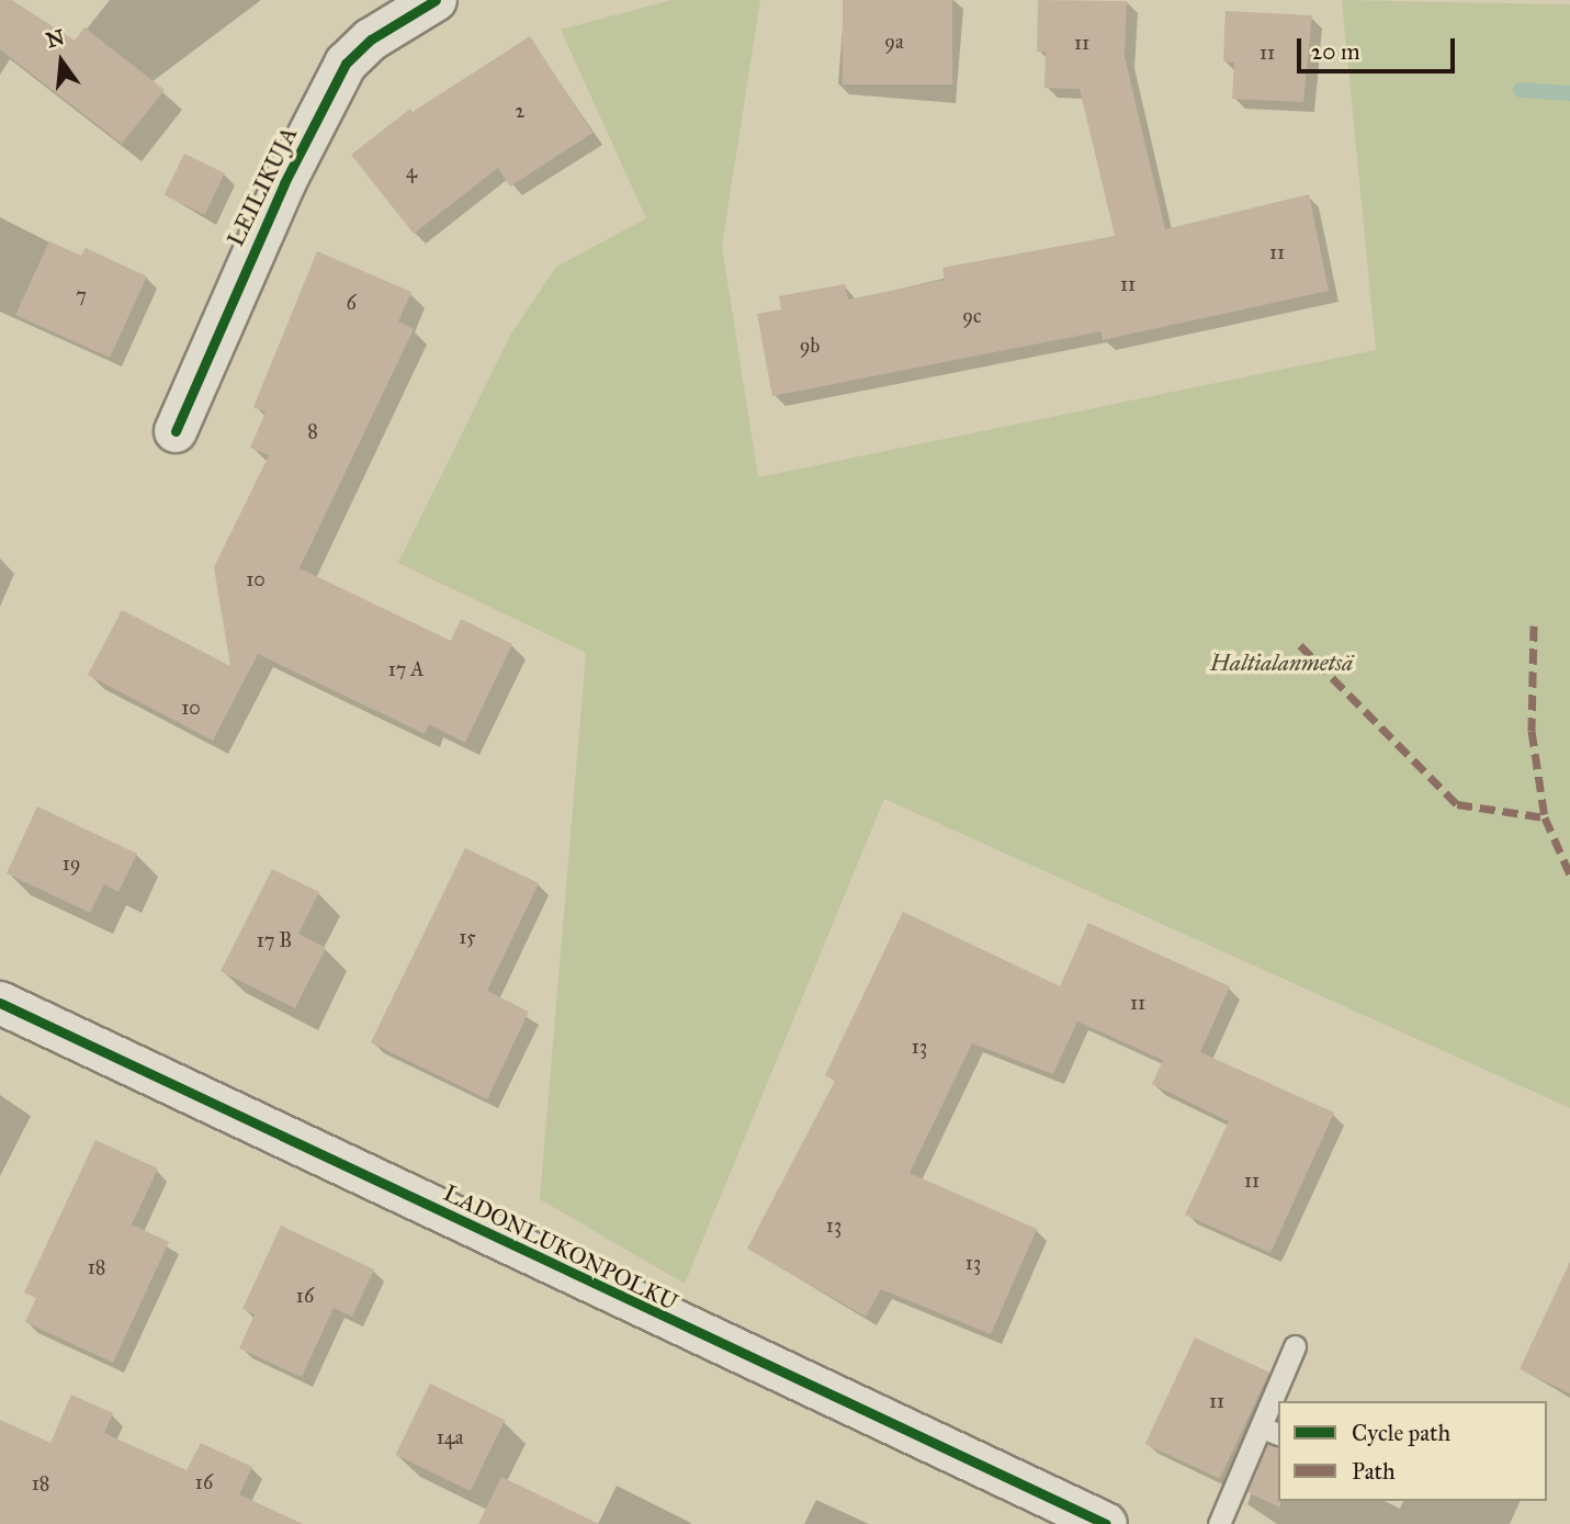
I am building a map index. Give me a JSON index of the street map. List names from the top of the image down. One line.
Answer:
{"streets":{"street":["LEILIKUJA","LADONLUKONPOLKU"]},"parks":["Haltialanmetsä"],"house_numbers":["9a","11","11","2","4","11","11","7","6","9c","9b","8","10","17 A","10","19","15","17 B","11","13","11","13","13","18","16","11","14a","16","18"],"legend":["Cycle path","Path"],"scale_bar":"20 m","north":"top"}
